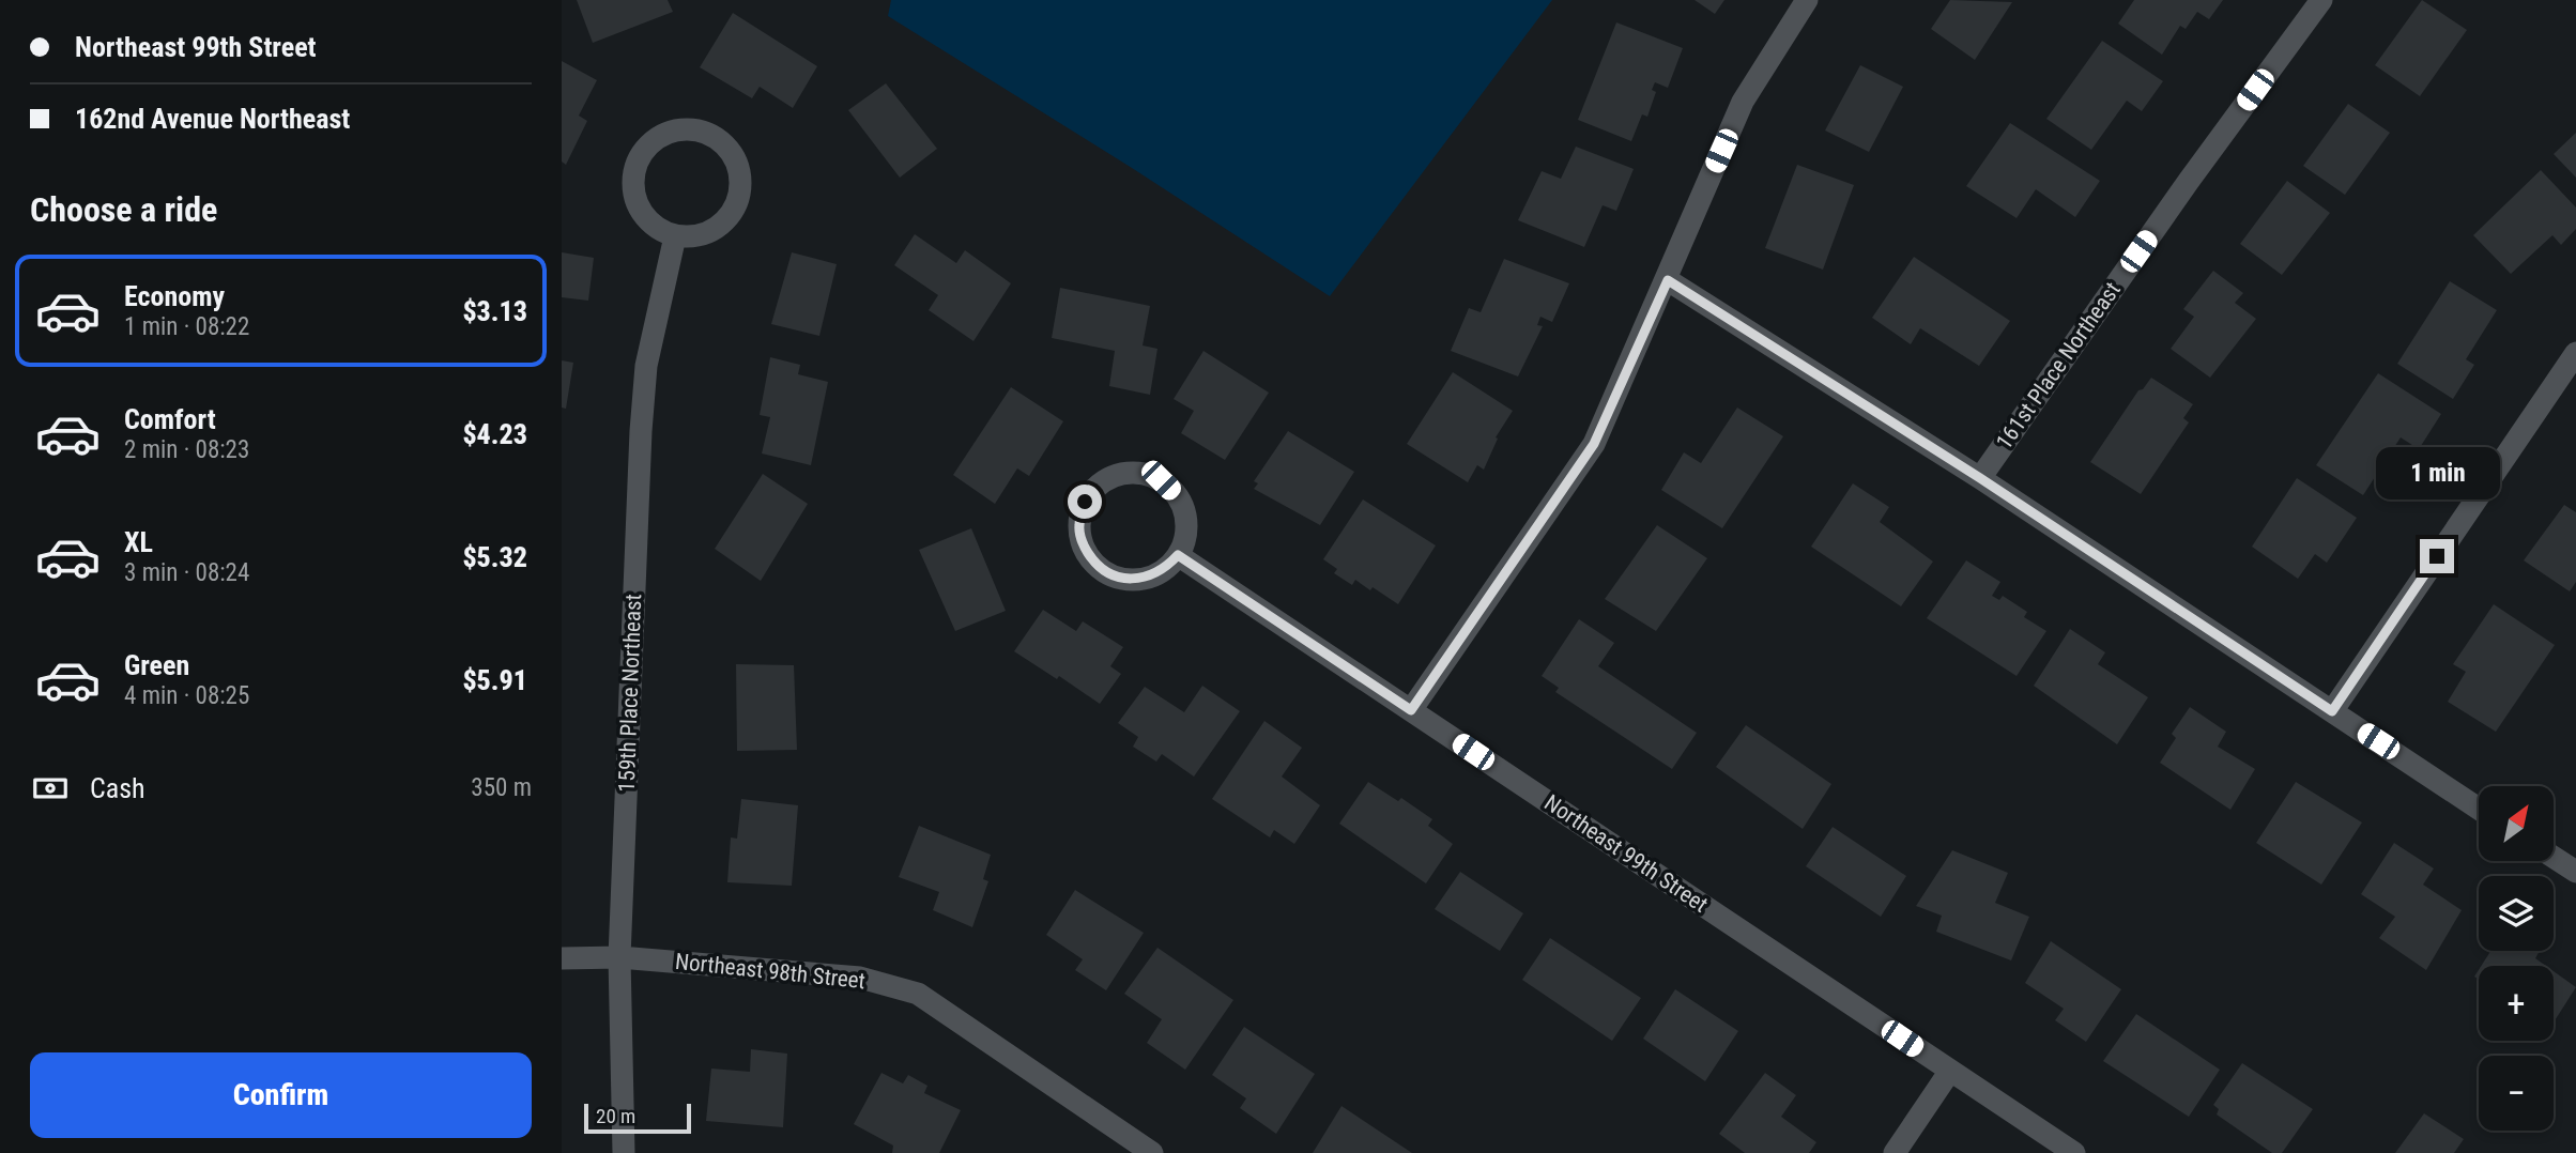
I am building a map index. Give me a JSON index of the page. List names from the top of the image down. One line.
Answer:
{"streets":{"street":["161st Place Northeast","159th Place Northeast","Northeast 99th Street","Northeast 98th Street"]},"crossings":[["159th Place Northeast","Northeast 98th Street"]],"scale_bar":"20 m","north":"top right","page":{"banner":["Northeast 99th Street","162nd Avenue Northeast"],"heading":"Choose a ride","list":[{"name":"Economy","note":"1 min · 08:22","value":"$3.13"},{"name":"Comfort","note":"2 min · 08:23","value":"$4.23"},{"name":"XL","note":"3 min · 08:24","value":"$5.32"},{"name":"Green","note":"4 min · 08:25","value":"$5.91"}],"bubble":"1 min","pay":["Cash","350 m"],"map_buttons":["+","−"],"buttons":"Confirm","scale":"20 m"}}
